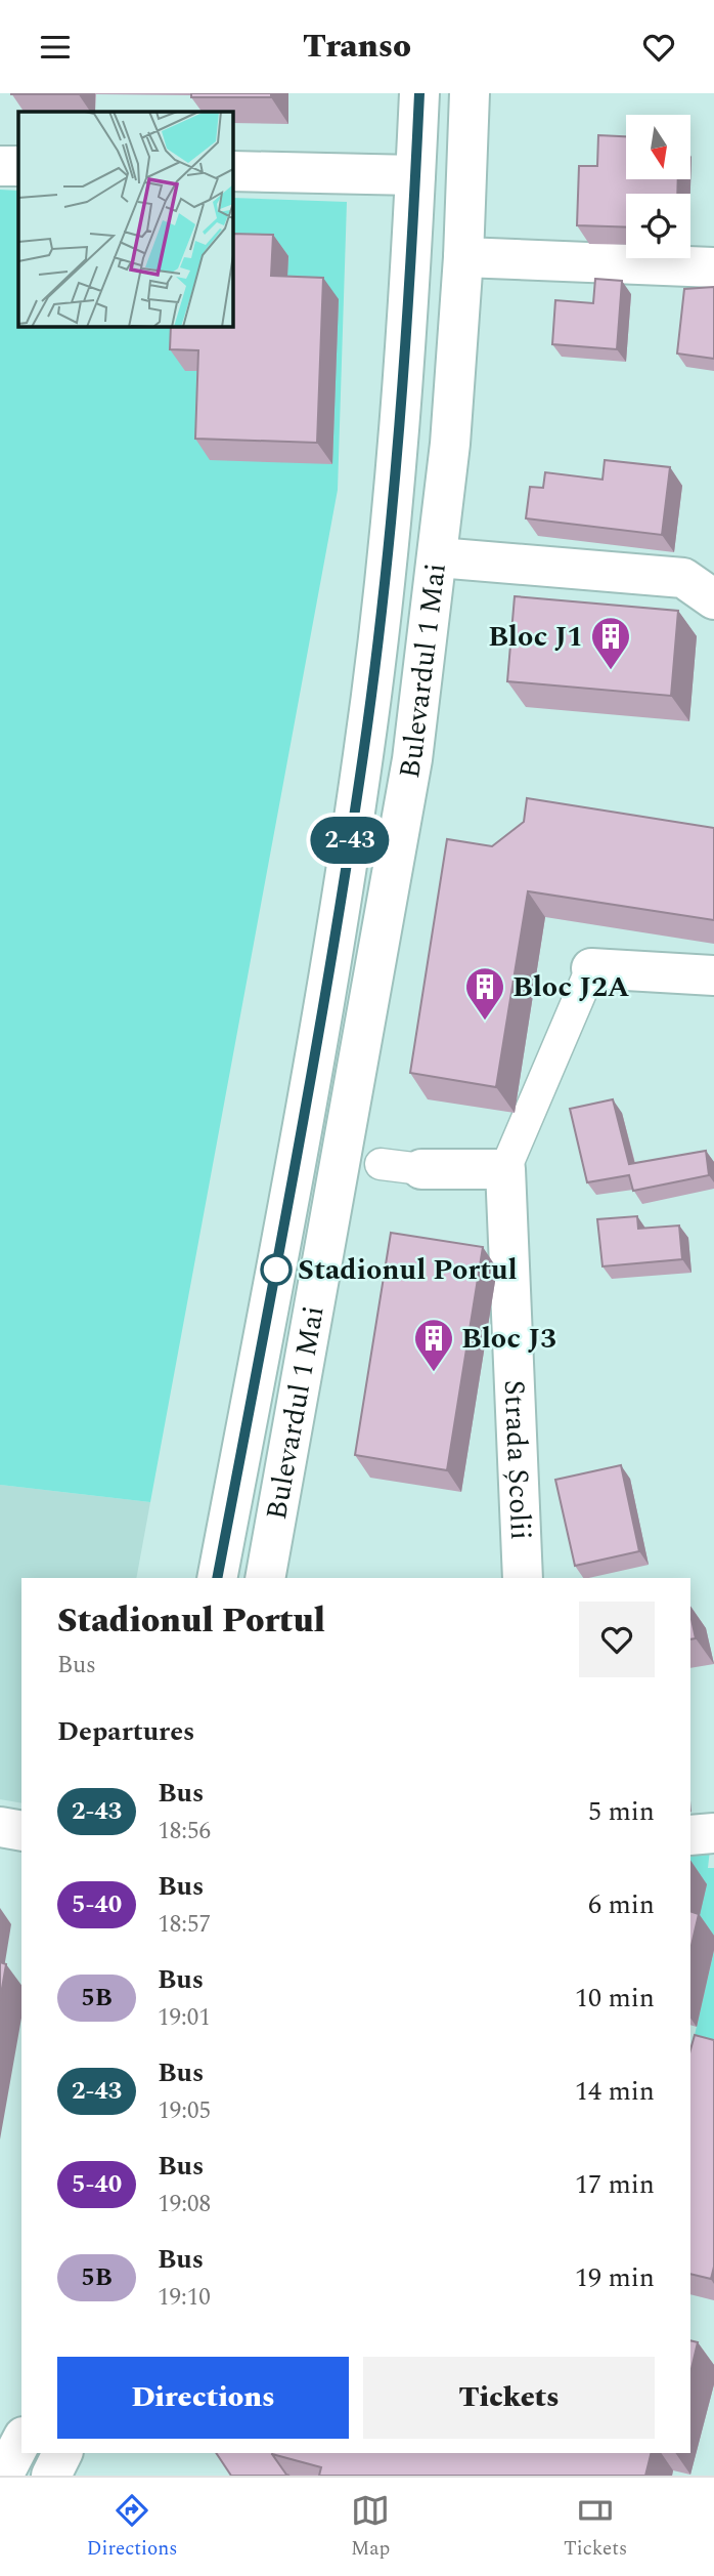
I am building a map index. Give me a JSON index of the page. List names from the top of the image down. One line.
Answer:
{"streets":{"main road":["Bulevardul 1 Mai","Strada Școlii"]},"places":{"building":["Bloc J1","Bloc J2A","Bloc J3"],"other":["Stadionul Portul"]},"lines":["bus line 2-43"],"north":"bottom","page":{"header":"Transo","on_map":"2-43","heading":[["Stadionul Portul","Bus"],"Departures"],"list":[{"mark":"2-43","name":"Bus","note":"18:56","value":"5 min"},{"mark":"5-40","name":"Bus","note":"18:57","value":"6 min"},{"mark":"5B","name":"Bus","note":"19:01","value":"10 min"},{"mark":"2-43","name":"Bus","note":"19:05","value":"14 min"},{"mark":"5-40","name":"Bus","note":"19:08","value":"17 min"},{"mark":"5B","name":"Bus","note":"19:10","value":"19 min"}],"buttons":["Directions","Tickets"],"tabs":["Directions","Map","Tickets"]}}
